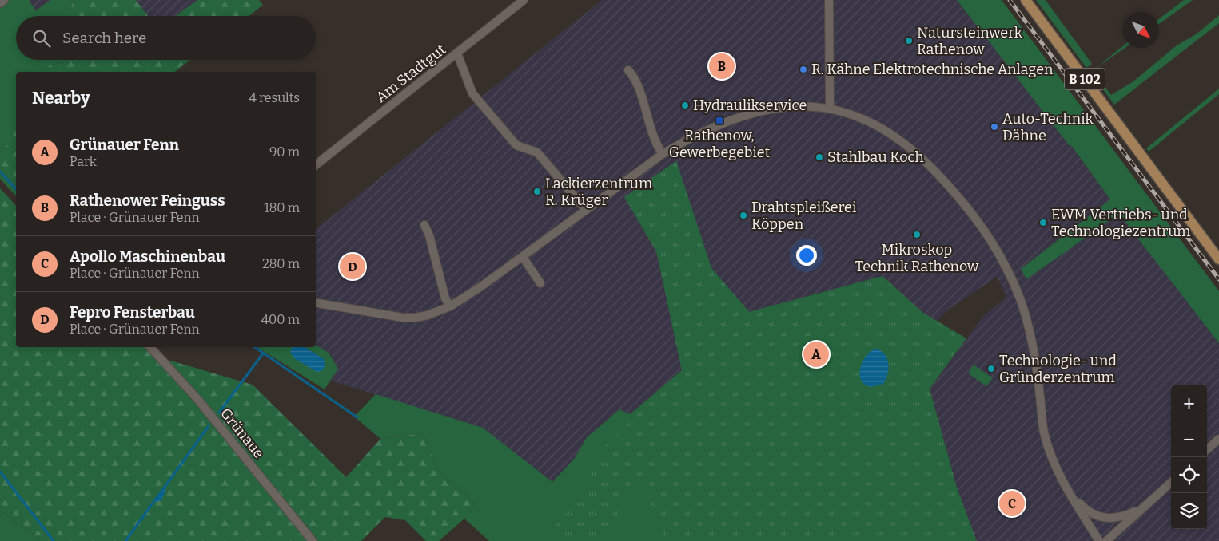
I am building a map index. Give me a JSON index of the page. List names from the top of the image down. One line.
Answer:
{"streets":{"main road":["B 102"],"street":["Am Stadtgut","Grünaue"]},"places":{"other":["Natursteinwerk Rathenow","R. Kähne Elektrotechnische Anlagen","Hydraulikservice","Auto-Technik Dähne","Stahlbau Koch","Lackierzentrum R. Krüger","Drahtspleißerei Köppen","EWM Vertriebs- und Technologiezentrum","Mikroskop Technik Rathenow","Technologie- und Gründerzentrum"],"transit":["Rathenow, Gewerbegebiet"]},"north":"bottom right","page":{"search":"Search here","pins":["B","D","A","C"],"heading":["Nearby","4 results"],"list":[{"mark":"A","name":"Grünauer Fenn","note":"Park","value":"90 m"},{"mark":"B","name":"Rathenower Feinguss","note":"Place · Grünauer Fenn","value":"180 m"},{"mark":"C","name":"Apollo Maschinenbau","note":"Place · Grünauer Fenn","value":"280 m"},{"mark":"D","name":"Fepro Fensterbau","note":"Place · Grünauer Fenn","value":"400 m"}],"map_buttons":["+","−"]}}
